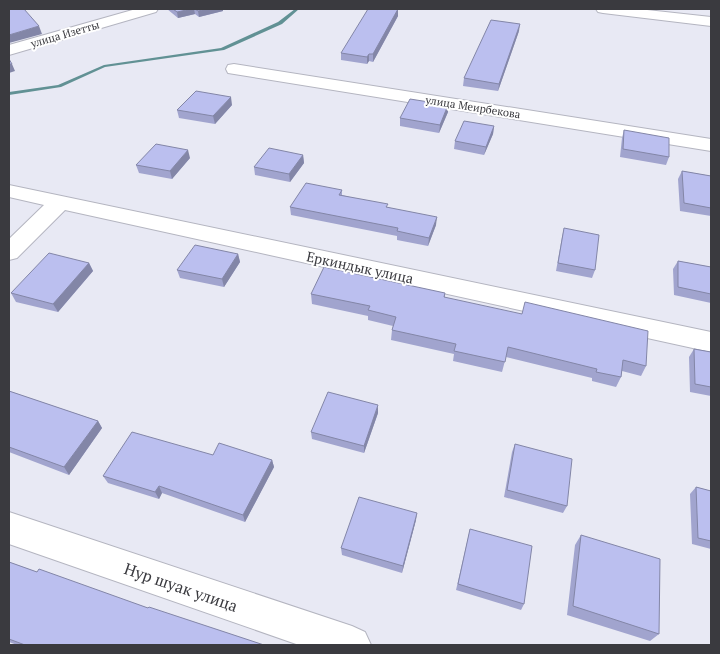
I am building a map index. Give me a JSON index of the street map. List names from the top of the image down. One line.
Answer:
{"streets":{"street":["улица Изетты","улица Меирбекова","Еркиндык улица","Нур шуак улица"]}}
